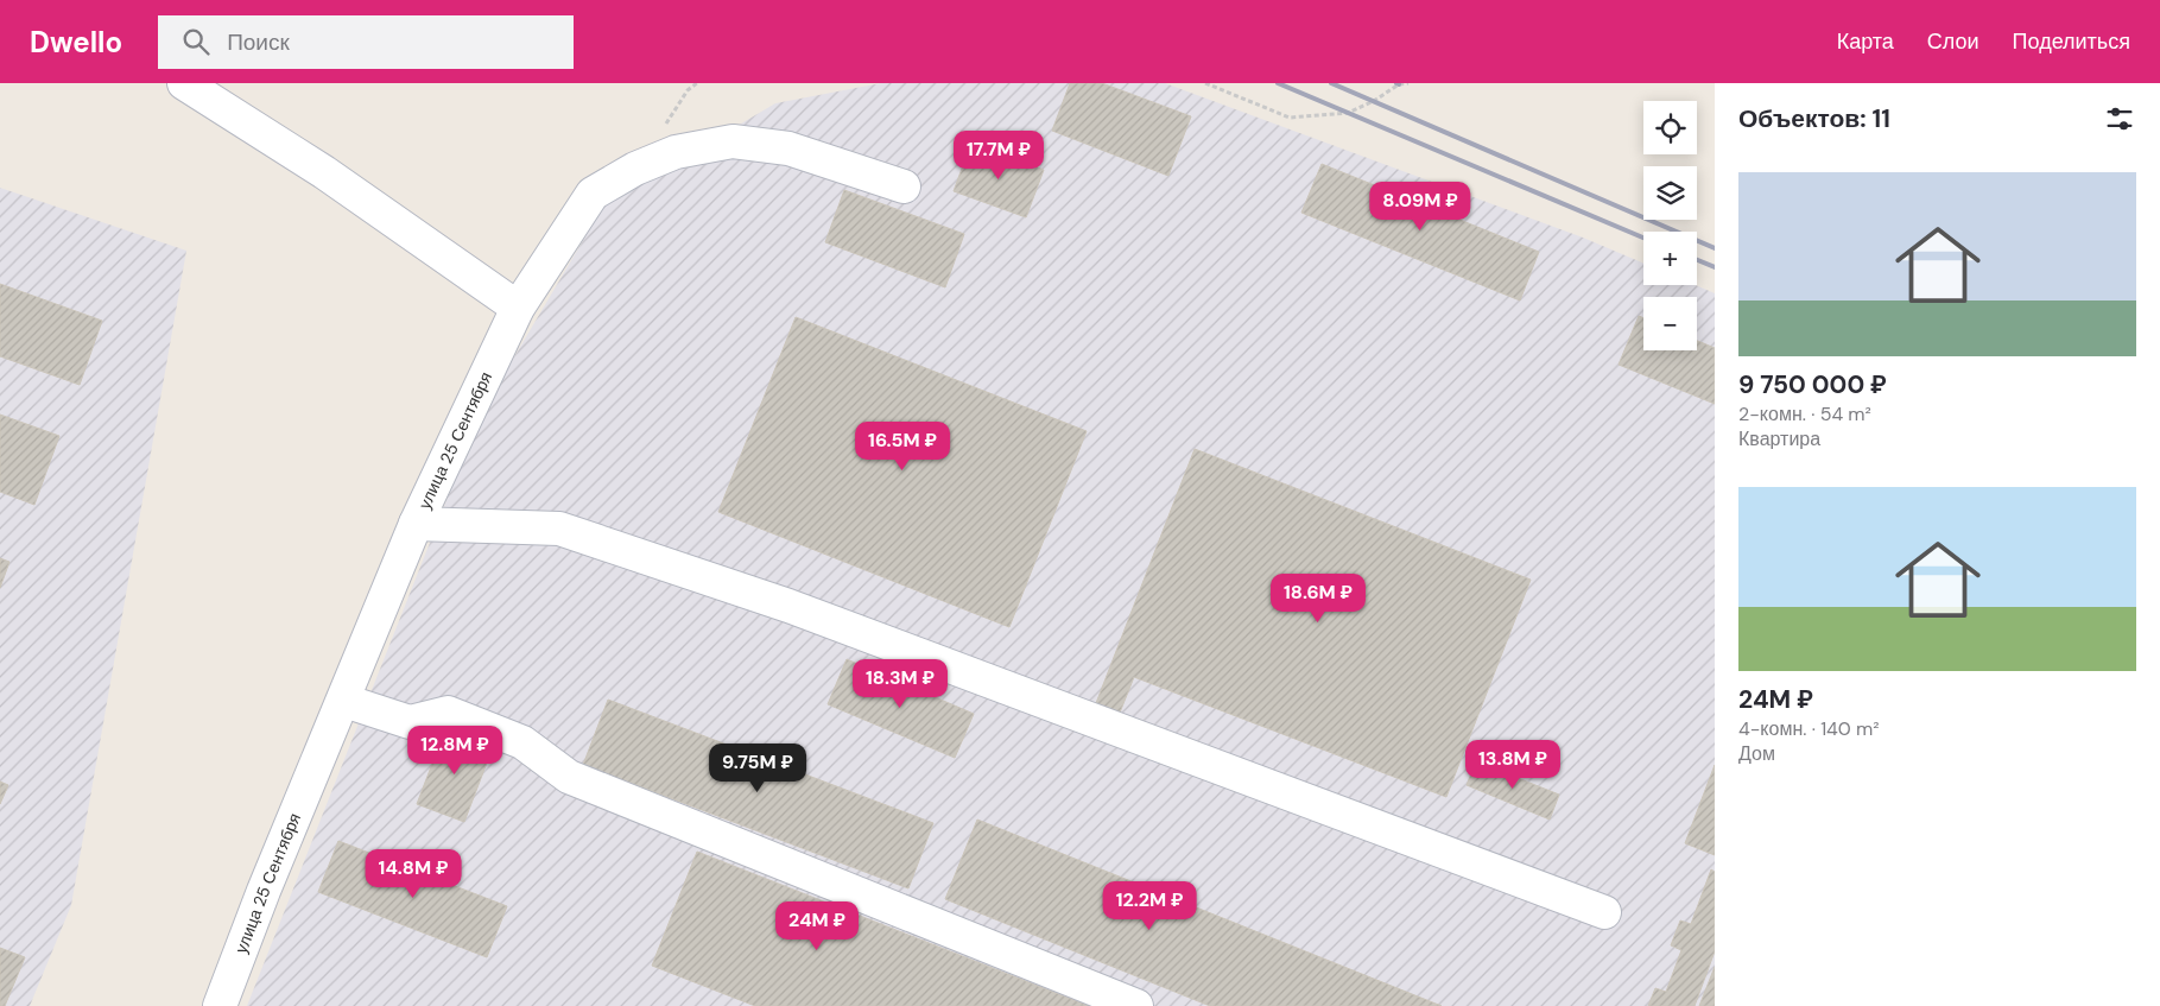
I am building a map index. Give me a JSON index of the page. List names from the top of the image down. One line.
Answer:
{"streets":{"street":["улица 25 Сентября"]},"page":{"header":"Dwello","search":"Поиск","nav":["Карта","Слои","Поделиться"],"heading":"Объектов: 11","map_buttons":["+","−"],"price":["17.7M ₽","8.09M ₽","16.5M ₽","18.6M ₽","18.3M ₽","12.8M ₽","13.8M ₽","9.75M ₽","14.8M ₽","12.2M ₽","24M ₽"],"list":[{"name":"9 750 000 ₽","note":"2-комн. · 54 m² · Квартира"},{"name":"24M ₽","note":"4-комн. · 140 m² · Дом"}]}}
